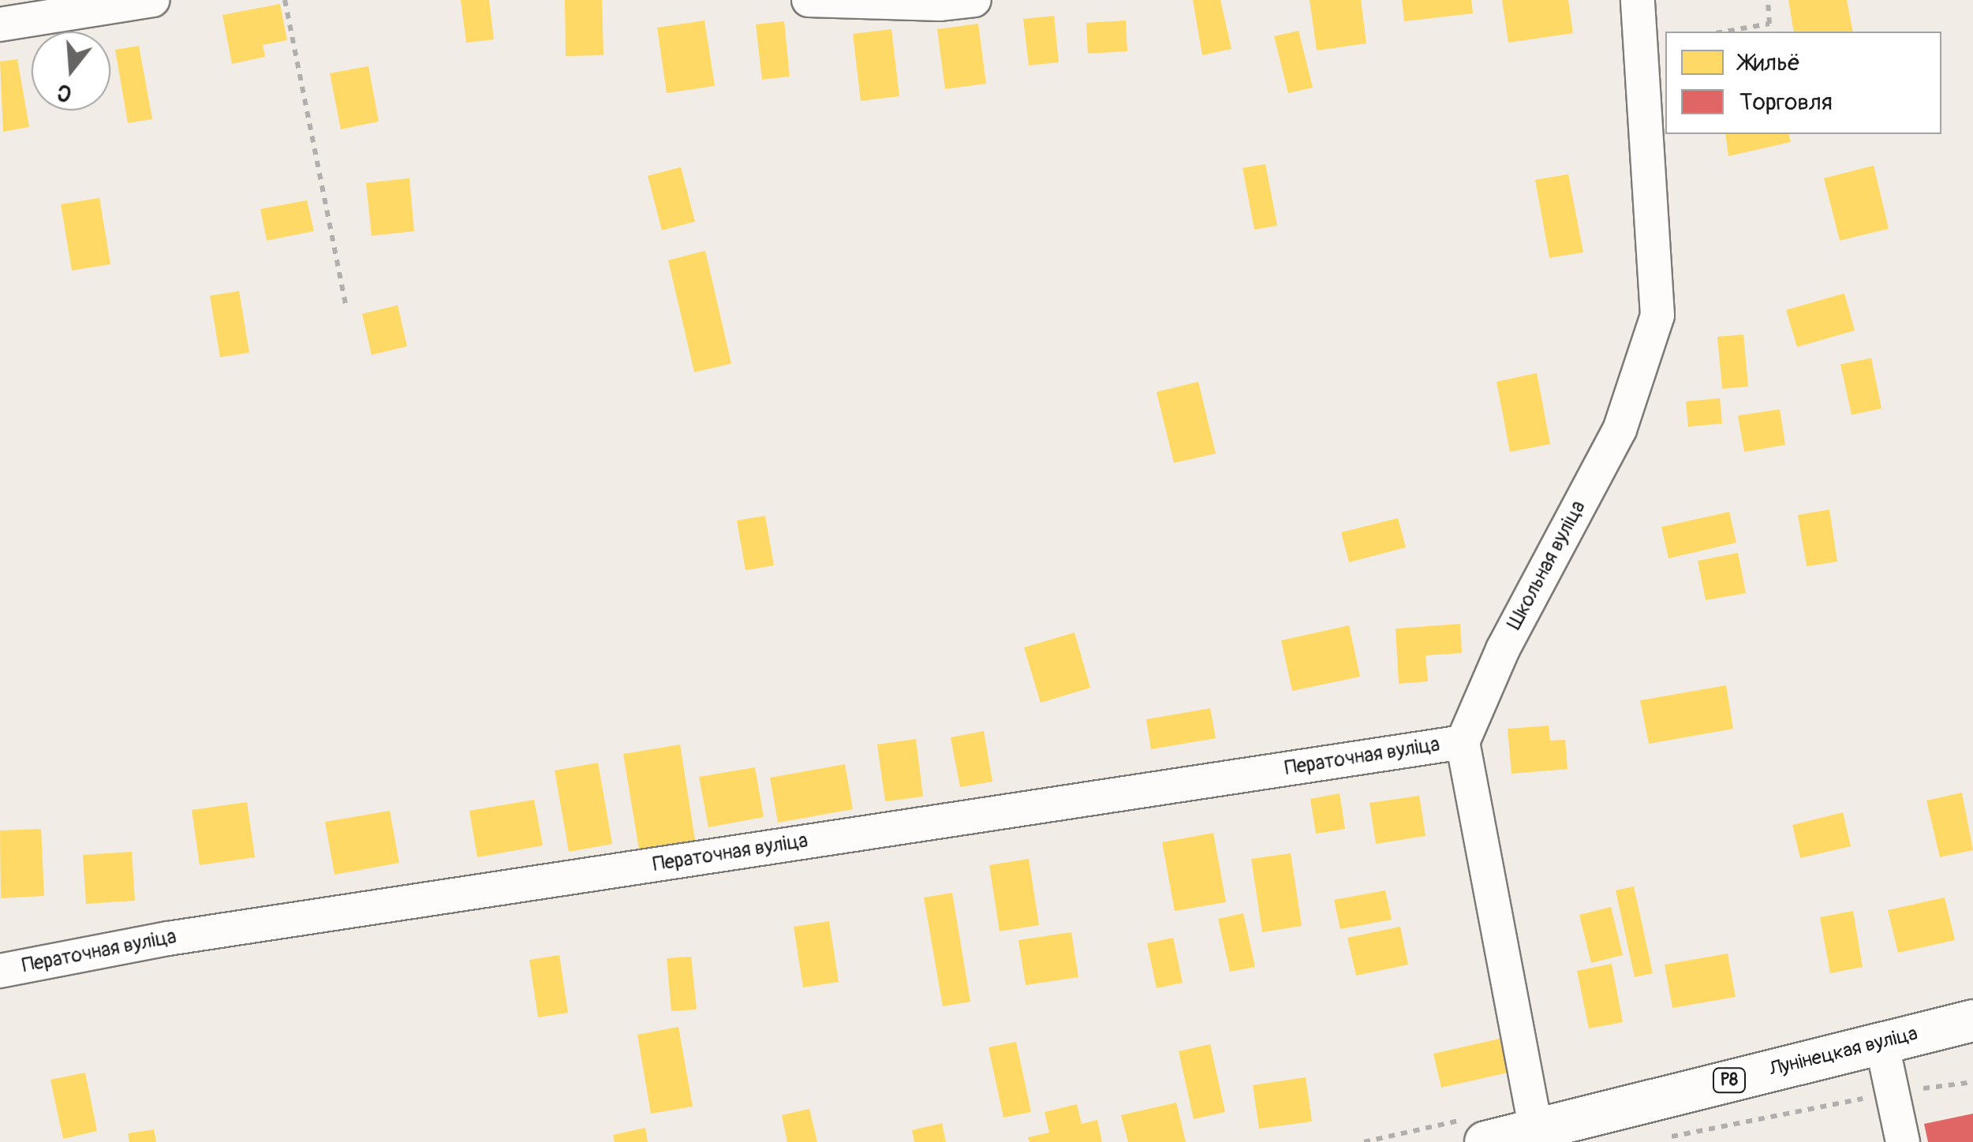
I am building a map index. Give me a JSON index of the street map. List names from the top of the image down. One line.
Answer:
{"streets":{"main road":["Лунінецкая вуліца","Р8"],"street":["Школьная вуліца","Ператочная вуліца"]},"crossings":[["Школьная вуліца","Ператочная вуліца"]],"legend":["Жильё","Торговля"],"north":"bottom"}
